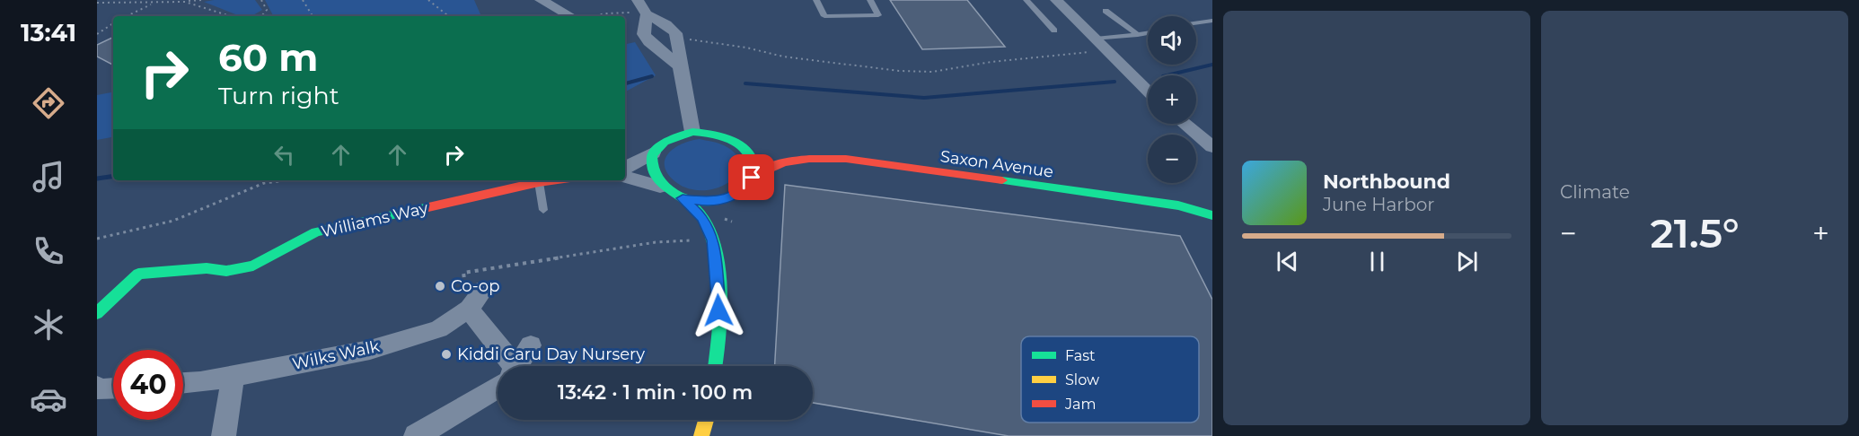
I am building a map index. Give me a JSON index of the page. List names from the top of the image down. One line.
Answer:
{"streets":{"street":["Saxon Avenue","Williams Way","Wilks Walk"]},"places":["Co-op","Kiddi Caru Day Nursery"],"legend":["Fast","Slow","Jam"],"page":{"tabs":"13:41","tile":"Climate","map_buttons":["+","−"],"turn":["60 m","Turn right"],"song":["Northbound","June Harbor"],"heat":["−","21.5°","+"],"limit":"40","trip":"13:42 · 1 min · 100 m"}}
